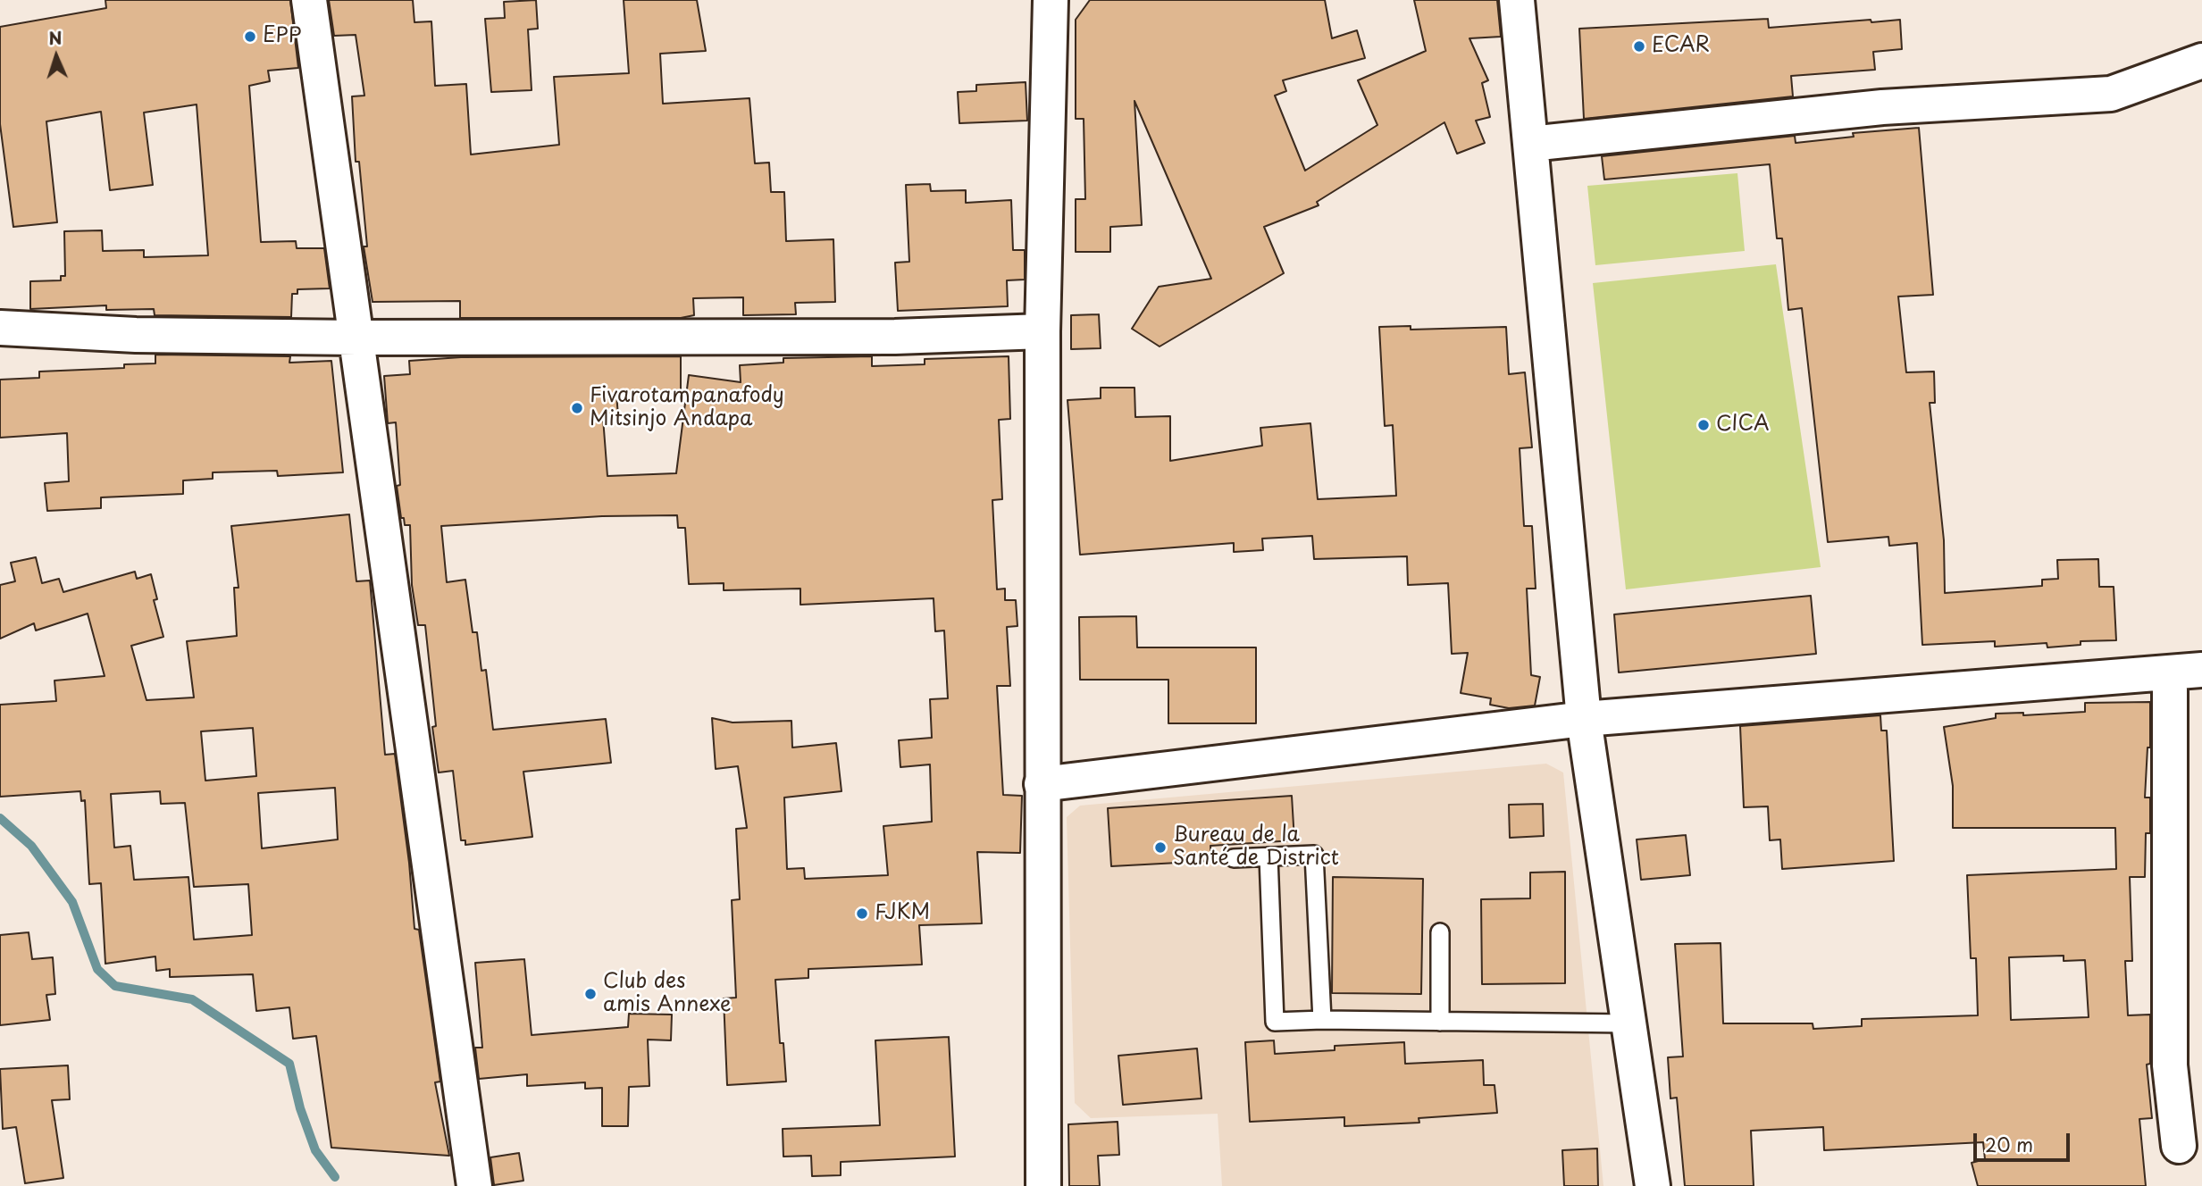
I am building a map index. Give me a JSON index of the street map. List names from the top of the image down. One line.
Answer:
{"places":["EPP","ECAR","Fivarotampanafody Mitsinjo Andapa","CICA","Bureau de la Santé de District","FJKM","Club des amis Annexe"],"scale_bar":"20 m","north":"top"}
